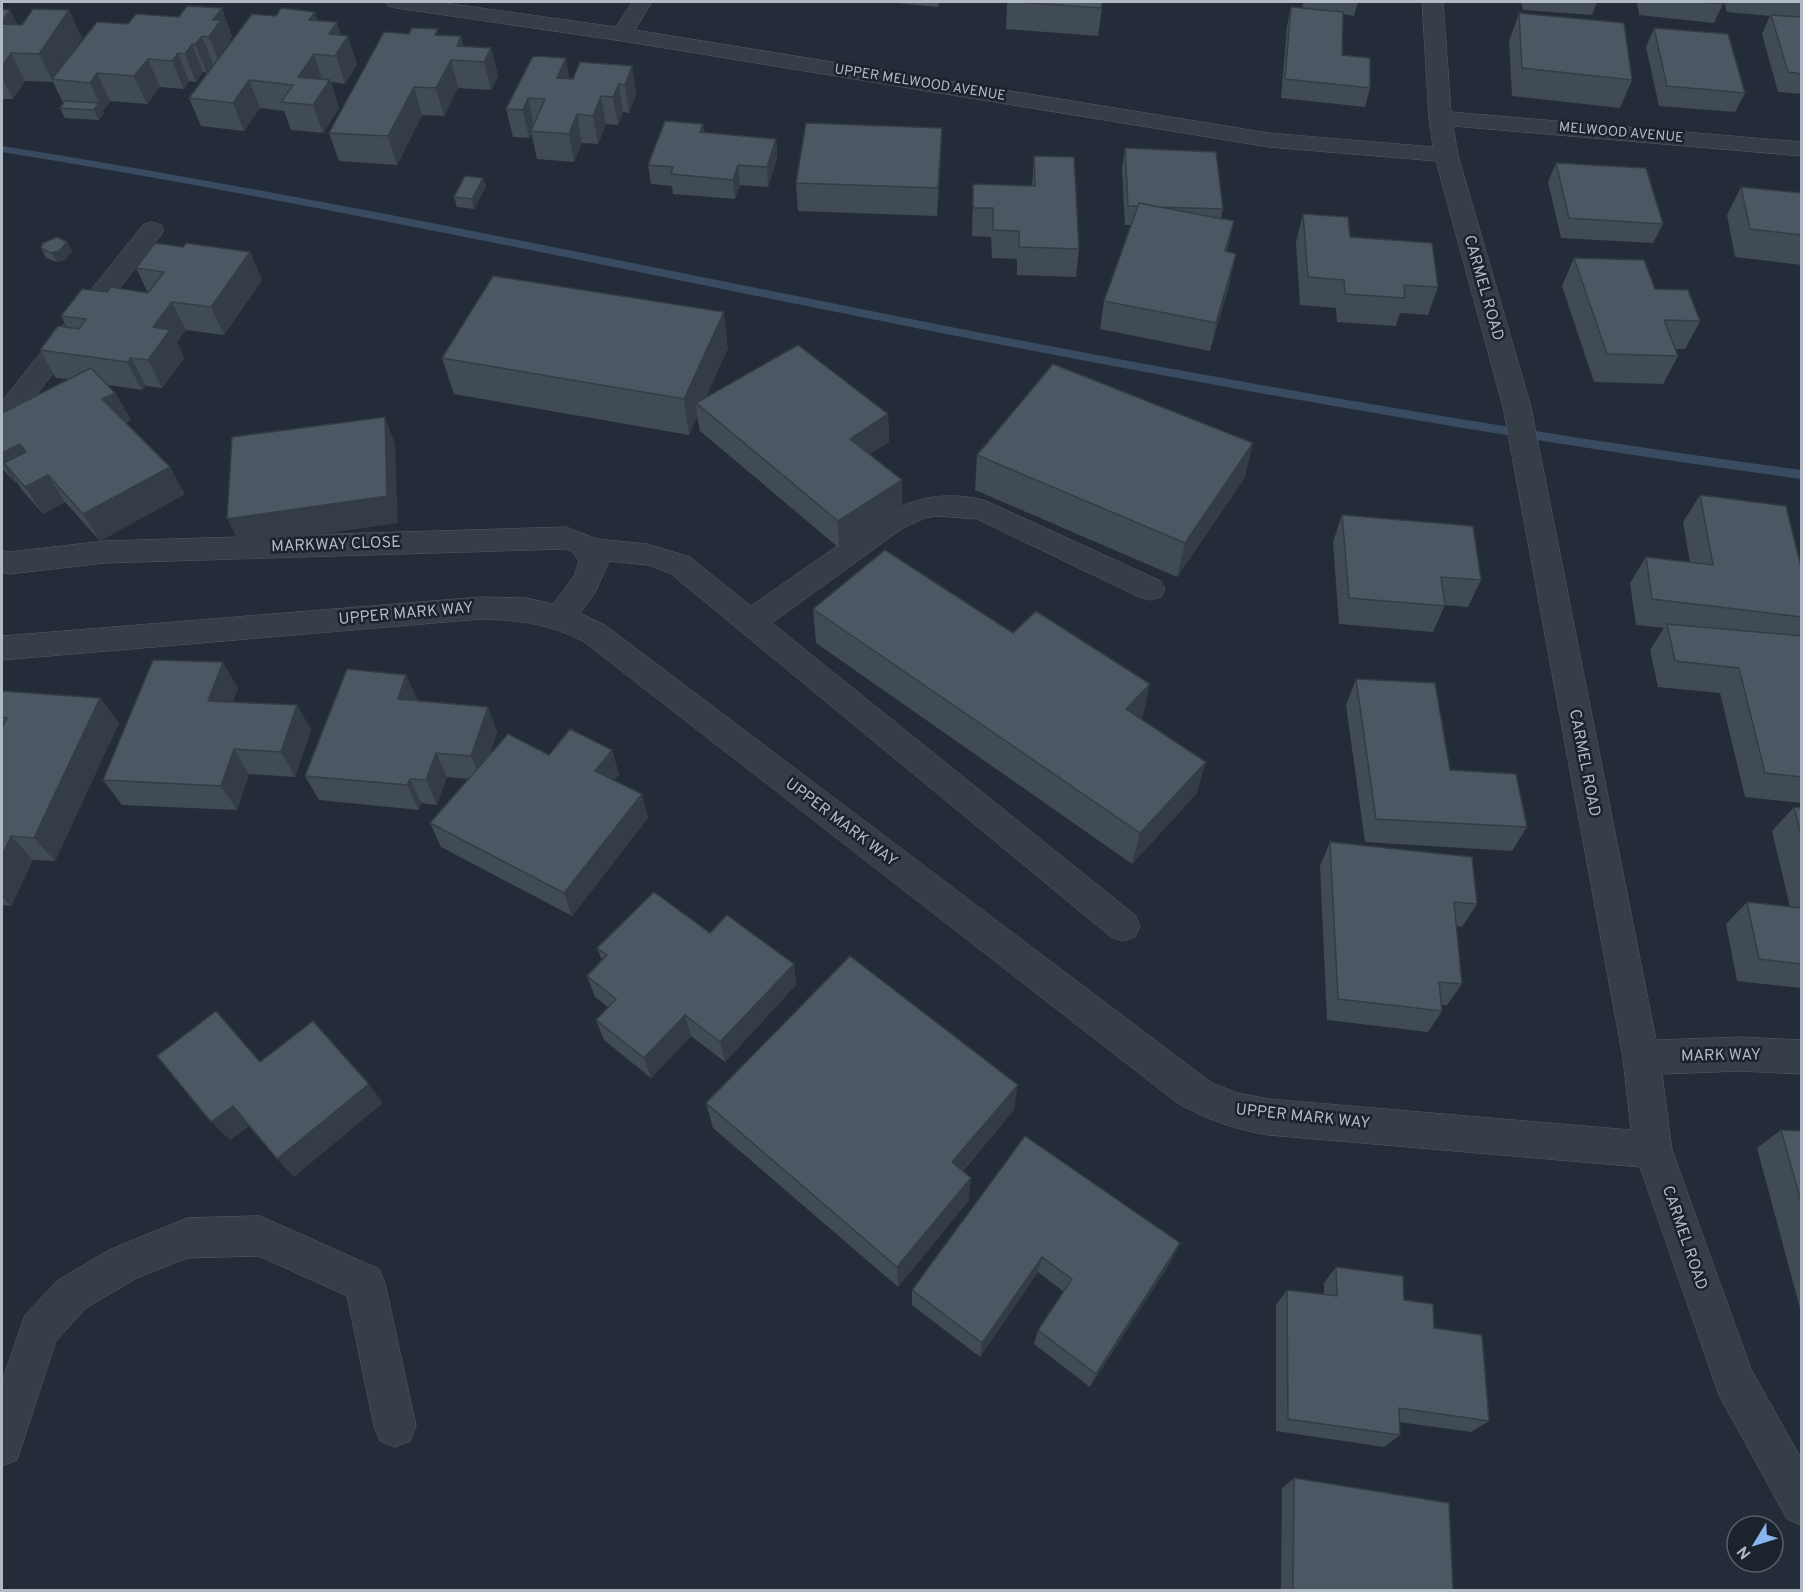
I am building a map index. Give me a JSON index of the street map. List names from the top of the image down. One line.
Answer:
{"streets":{"street":["UPPER MELWOOD AVENUE","MELWOOD AVENUE","CARMEL ROAD","MARKWAY CLOSE","UPPER MARK WAY","MARK WAY"]},"crossings":[["UPPER MELWOOD AVENUE","CARMEL ROAD"],["MELWOOD AVENUE","CARMEL ROAD"],["CARMEL ROAD","UPPER MARK WAY"],["CARMEL ROAD","MARK WAY"]],"north":"bottom left"}
